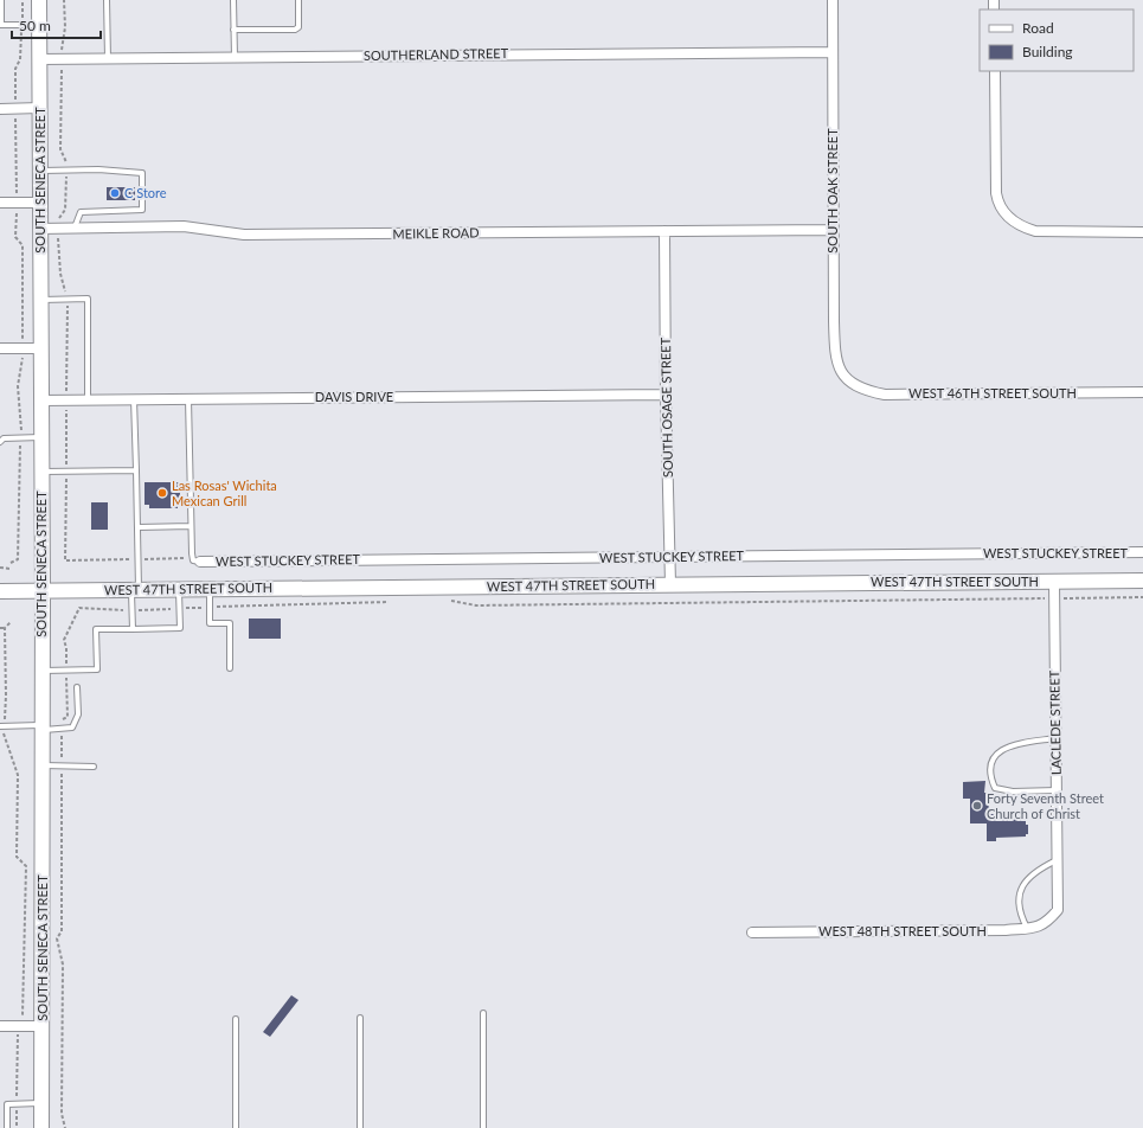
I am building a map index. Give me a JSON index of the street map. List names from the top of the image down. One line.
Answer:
{"streets":{"street":["SOUTHERLAND STREET","SOUTH SENECA STREET","SOUTH OAK STREET","MEIKLE ROAD","WEST 46TH STREET SOUTH","DAVIS DRIVE","SOUTH OSAGE STREET","WEST STUCKEY STREET","WEST 47TH STREET SOUTH","LACLEDE STREET","WEST 48TH STREET SOUTH"]},"crossings":[["SOUTHERLAND STREET","SOUTH SENECA STREET"],["SOUTHERLAND STREET","SOUTH OAK STREET"],["SOUTH SENECA STREET","MEIKLE ROAD"],["SOUTH SENECA STREET","DAVIS DRIVE"],["SOUTH SENECA STREET","WEST 47TH STREET SOUTH"],["SOUTH OAK STREET","MEIKLE ROAD"],["SOUTH OAK STREET","WEST 46TH STREET SOUTH"],["MEIKLE ROAD","SOUTH OSAGE STREET"],["DAVIS DRIVE","SOUTH OSAGE STREET"],["SOUTH OSAGE STREET","WEST STUCKEY STREET"],["SOUTH OSAGE STREET","WEST 47TH STREET SOUTH"],["WEST 47TH STREET SOUTH","LACLEDE STREET"],["LACLEDE STREET","WEST 48TH STREET SOUTH"]],"places":["C Store","Las Rosas' Wichita Mexican Grill","Forty Seventh Street Church of Christ"],"legend":["Road","Building"],"scale_bar":"50 m"}
